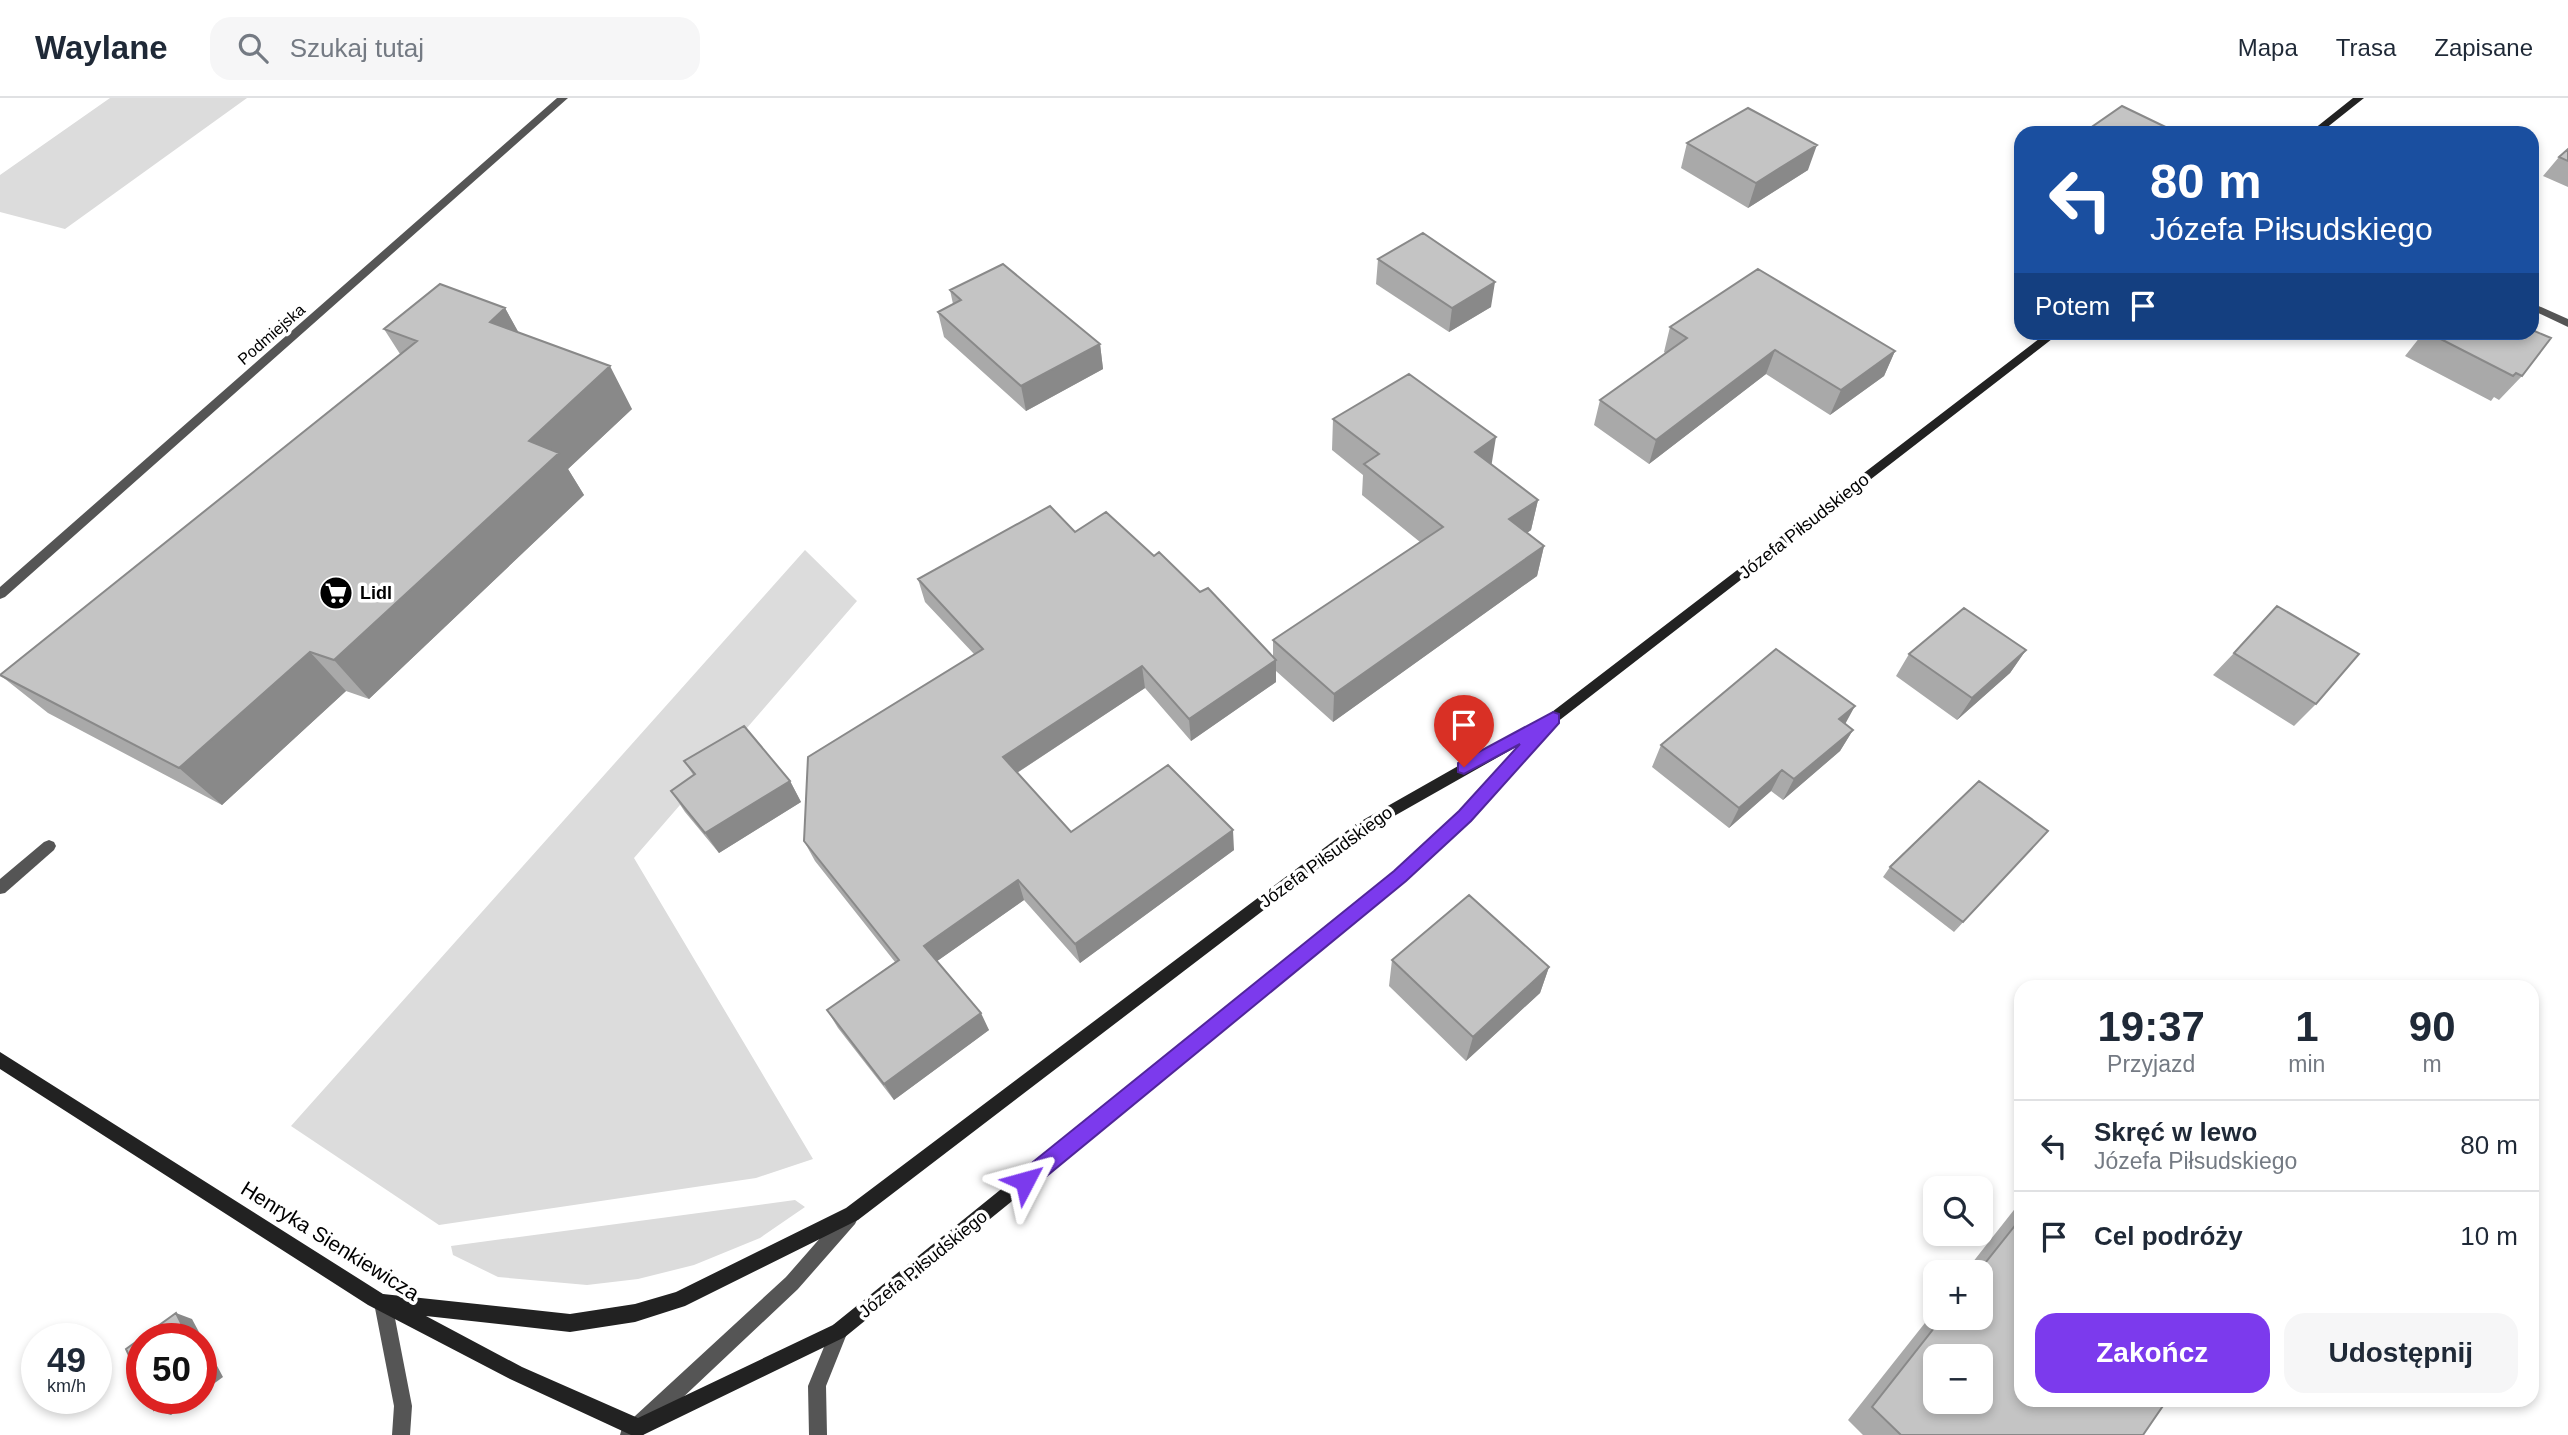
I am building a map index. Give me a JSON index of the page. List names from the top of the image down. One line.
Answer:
{"streets":{"main road":["Józefa Piłsudskiego","Henryka Sienkiewicza"],"street":["Podmiejska"]},"crossings":[["Józefa Piłsudskiego","Henryka Sienkiewicza"]],"places":{"supermarket":["Lidl"]},"page":{"header":"Waylane","search":"Szukaj tutaj","nav":["Mapa","Trasa","Zapisane"],"turn":["80 m","Józefa Piłsudskiego"],"then":"Potem","eta":["19:37","Przyjazd","1","min","90","m"],"list":[{"name":"Skręć w lewo","note":"Józefa Piłsudskiego","value":"80 m"},{"name":"Cel podróży","value":"10 m"}],"map_buttons":["+","−"],"buttons":["Zakończ","Udostępnij"],"speed":"49 km/h","limit":"50"}}
